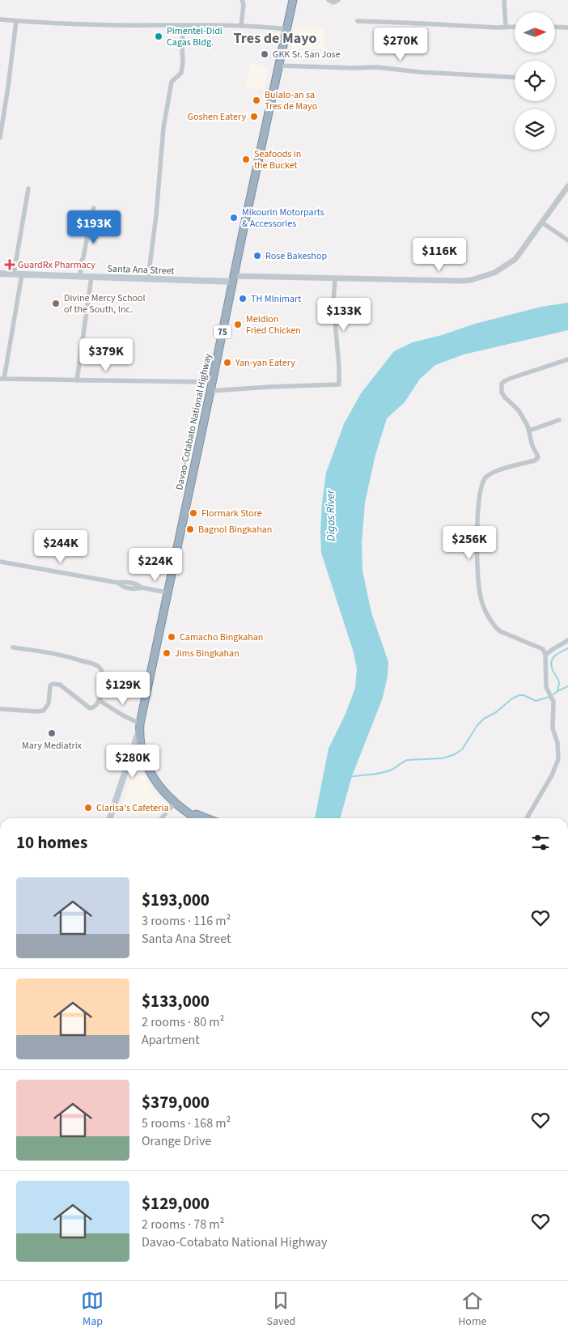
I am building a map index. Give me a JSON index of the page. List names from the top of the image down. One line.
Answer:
{"streets":{"highway":["75","Davao-Cotabato National Highway"],"main road":["Santa Ana Street"]},"crossings":[["Santa Ana Street","Davao-Cotabato National Highway"],["75","Davao-Cotabato National Highway"]],"districts":["Tres de Mayo"],"water":["Digos River"],"places":{"other":["Pimentel-Didi Cagas Bldg.","GKK Sr. San Jose","Bulalo-an sa Tres de Mayo","Goshen Eatery","Seafoods in the Bucket","Mikourin Motorparts & Accessories","Rose Bakeshop","TH MInimart","Divine Mercy School of the South, Inc.","Meldion Fried Chicken","Yan-yan Eatery","Flormark Store","Bagnol Bingkahan","Camacho Bingkahan","Jims Bingkahan","Mary Mediatrix","Clarisa's Cafeteria"],"health":["GuardRx Pharmacy"]},"north":"right","page":{"price":["$270K","$193K","$116K","$133K","$379K","$256K","$244K","$224K","$129K","$280K"],"heading":"10 homes","list":[{"name":"$193,000","note":"3 rooms · 116 m² · Santa Ana Street"},{"name":"$133,000","note":"2 rooms · 80 m² · Apartment"},{"name":"$379,000","note":"5 rooms · 168 m² · Orange Drive"},{"name":"$129,000","note":"2 rooms · 78 m² · Davao-Cotabato National Highway"}],"tabs":["Map","Saved","Home"]}}
